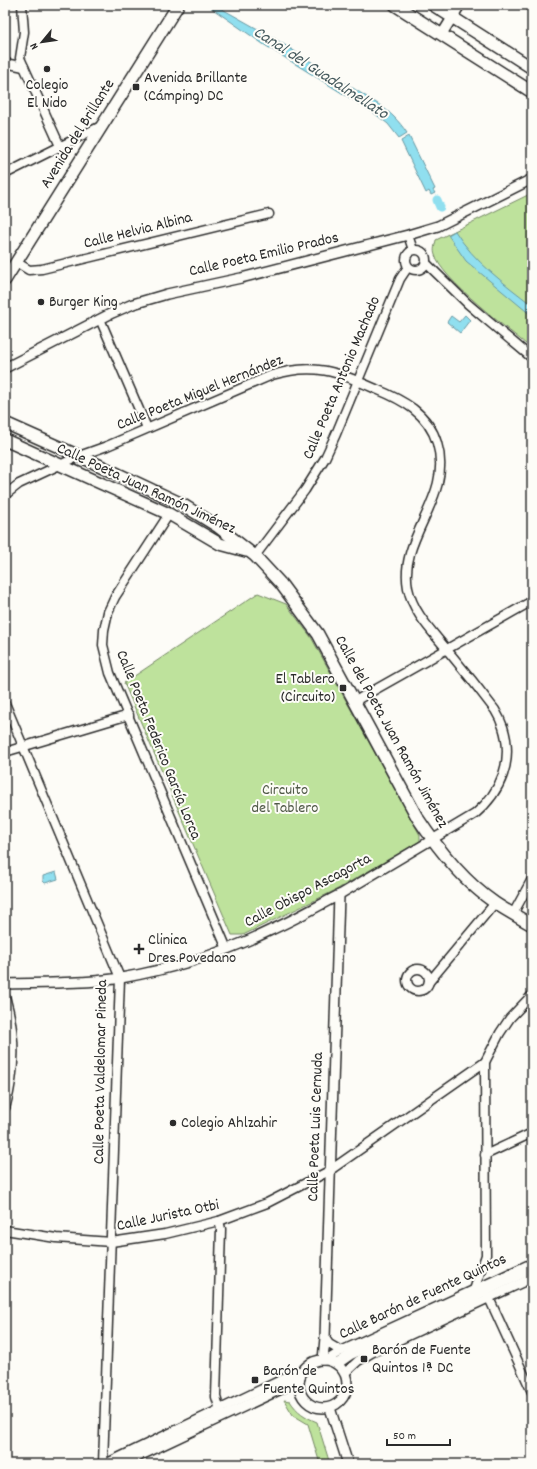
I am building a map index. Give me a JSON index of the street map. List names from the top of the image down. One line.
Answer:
{"streets":{"main road":["Avenida del Brillante","Calle Poeta Juan Ramón Jiménez","Calle del Poeta Juan Ramón Jiménez"],"street":["Calle Helvia Albina","Calle Poeta Emilio Prados","Calle Poeta Antonio Machado","Calle Poeta Miguel Hernández","Calle Poeta Federico García Lorca","Calle Obispo Ascagorta","Calle Poeta Valdelomar Pineda","Calle Poeta Luis Cernuda","Calle Jurista Otbi","Calle Barón de Fuente Quintos"]},"crossings":[["Avenida del Brillante","Calle Helvia Albina"],["Calle Poeta Antonio Machado","Calle Poeta Miguel Hernández"],["Calle Poeta Antonio Machado","Calle Poeta Juan Ramón Jiménez"],["Calle Poeta Antonio Machado","Calle del Poeta Juan Ramón Jiménez"],["Calle Poeta Miguel Hernández","Calle Poeta Juan Ramón Jiménez"],["Calle Poeta Miguel Hernández","Calle del Poeta Juan Ramón Jiménez"],["Calle Poeta Miguel Hernández","Calle Obispo Ascagorta"],["Calle Poeta Juan Ramón Jiménez","Calle del Poeta Juan Ramón Jiménez"],["Calle Poeta Juan Ramón Jiménez","Calle Poeta Federico García Lorca"],["Calle del Poeta Juan Ramón Jiménez","Calle Obispo Ascagorta"],["Calle Poeta Federico García Lorca","Calle Obispo Ascagorta"],["Calle Obispo Ascagorta","Calle Poeta Valdelomar Pineda"],["Calle Obispo Ascagorta","Calle Poeta Luis Cernuda"],["Calle Poeta Valdelomar Pineda","Calle Jurista Otbi"],["Calle Poeta Luis Cernuda","Calle Jurista Otbi"],["Calle Poeta Luis Cernuda","Calle Barón de Fuente Quintos"]],"water":["Canal del Guadalmellato"],"parks":["Circuito del Tablero"],"places":{"other":["Colegio El Nido","Burger King","Colegio Ahlzahir"],"transit":["Avenida Brillante (Cámping) DC","El Tablero (Circuito)","Barón de Fuente Quintos 1ª DC","Barón de Fuente Quintos"],"health":["Clinica Dres.Povedano"]},"scale_bar":"50 m","north":"bottom left"}
